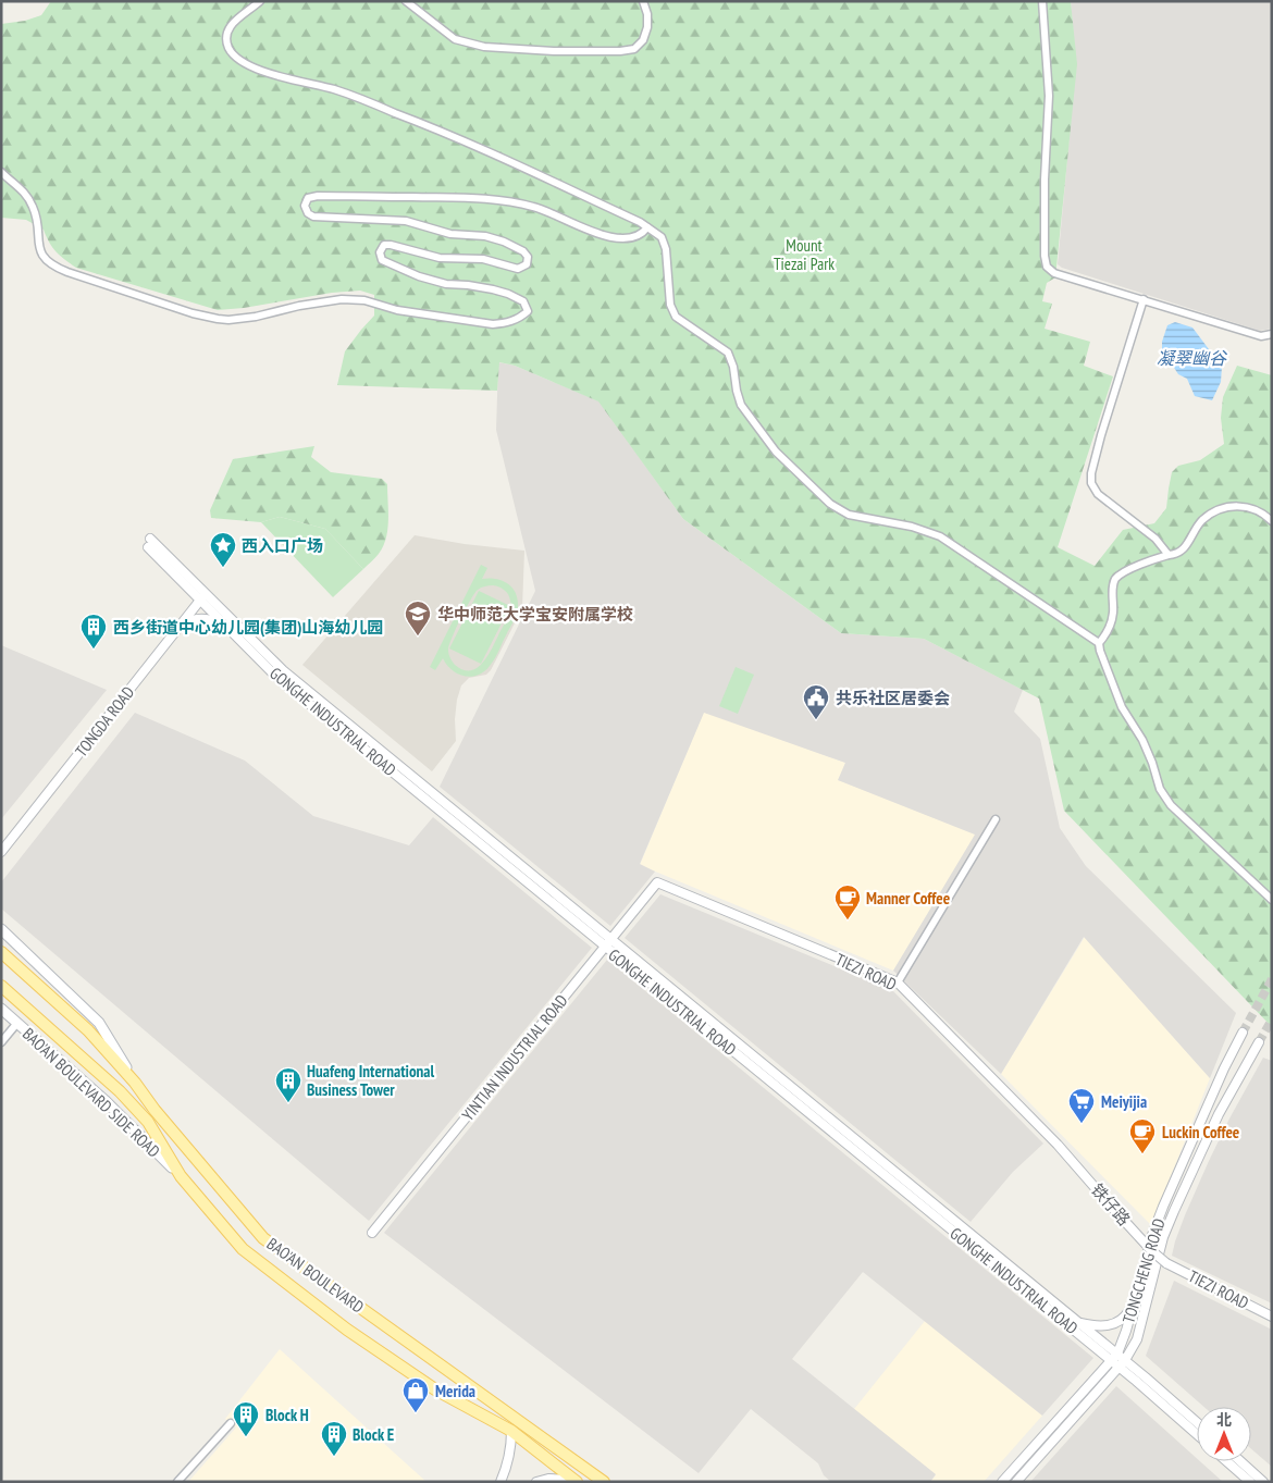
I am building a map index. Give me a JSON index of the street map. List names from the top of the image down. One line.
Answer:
{"streets":{"main road":["BAO'AN BOULEVARD SIDE ROAD","BAO'AN BOULEVARD"],"street":["TONGDA ROAD","GONGHE INDUSTRIAL ROAD","TIEZI ROAD","YINTIAN INDUSTRIAL ROAD","铁仔路","TONGCHENG ROAD"]},"crossings":[["TONGDA ROAD","GONGHE INDUSTRIAL ROAD"],["GONGHE INDUSTRIAL ROAD","YINTIAN INDUSTRIAL ROAD"],["GONGHE INDUSTRIAL ROAD","TONGCHENG ROAD"],["TIEZI ROAD","YINTIAN INDUSTRIAL ROAD"],["TIEZI ROAD","铁仔路"],["BAO'AN BOULEVARD SIDE ROAD","BAO'AN BOULEVARD"]],"water":["凝翠幽谷"],"parks":["Mount Tiezai Park"],"places":{"place":["西入口广场"],"school or university":["华中师范大学宝安附属学校"],"building":["西乡街道中心幼儿园(集团)山海幼儿园","Huafeng International Business Tower","Block H","Block E"],"public building":["共乐社区居委会"],"cafe":["Manner Coffee","Luckin Coffee"],"supermarket":["Meiyijia"],"shop":["Merida"]},"north":"top"}
